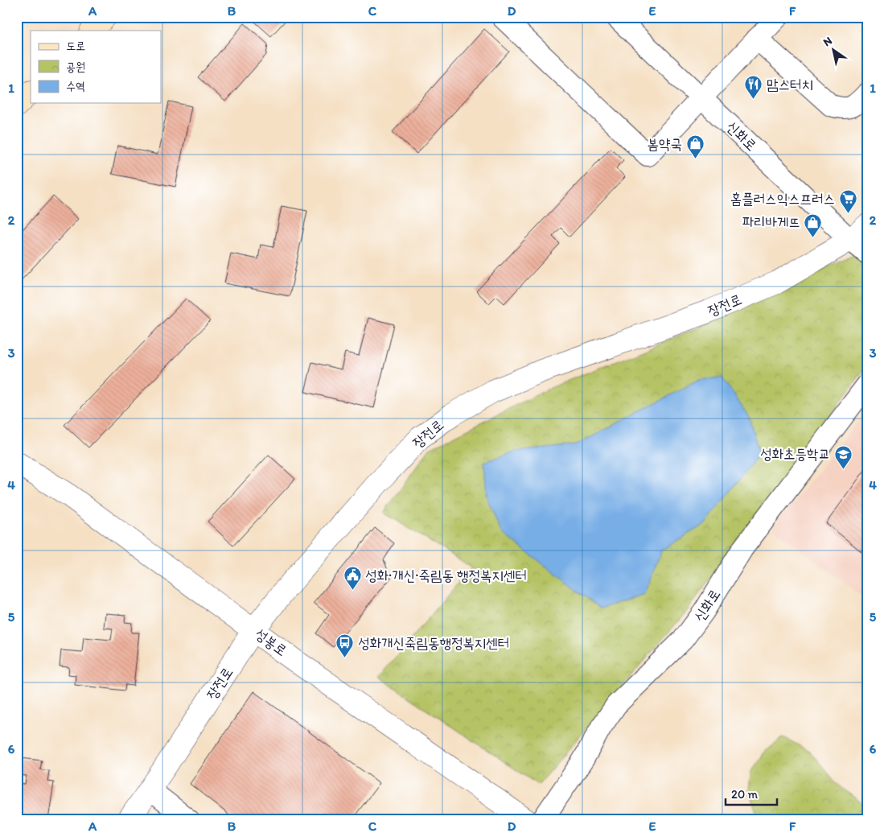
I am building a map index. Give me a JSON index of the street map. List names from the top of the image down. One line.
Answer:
{"streets":{"street":["신화로","장전로","성봉로"]},"crossings":[["신화로","장전로"],["장전로","성봉로"]],"places":{"restaurant":["맘스터치"],"shop":["봄약국","파리바게뜨"],"supermarket":["홈플러스익스프러스"],"school or university":["성화초등학교"],"public building":["성화·개신·죽림동 행정복지센터"],"bus stop":["성화개신죽림동행정복지센터"]},"legend":["도로","공원","수역"],"scale_bar":"20 m","north":"top left","grid":{"columns":["A","B","C","D","E","F"],"rows":["1","2","3","4","5","6"]}}
